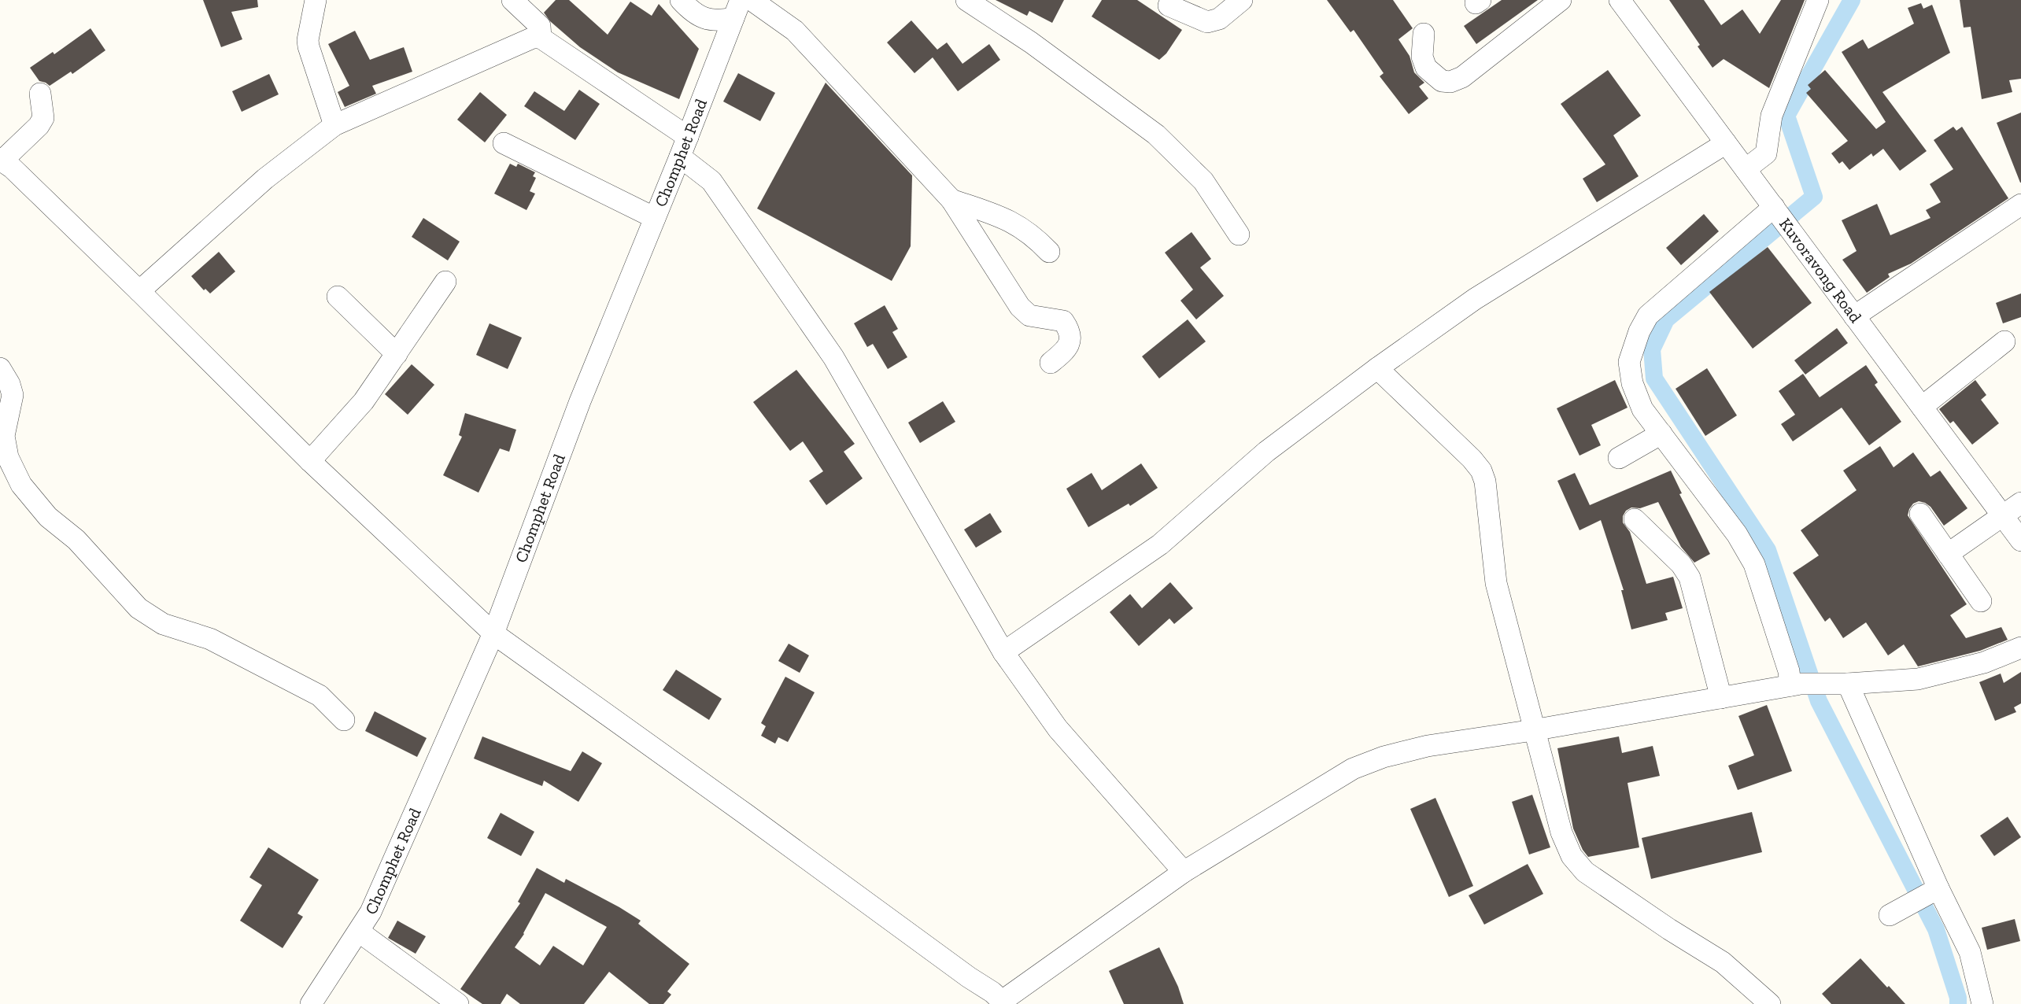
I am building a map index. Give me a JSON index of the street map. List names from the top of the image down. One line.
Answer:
{"streets":{"street":["Chomphet Road","Kuvoravong Road"]}}
